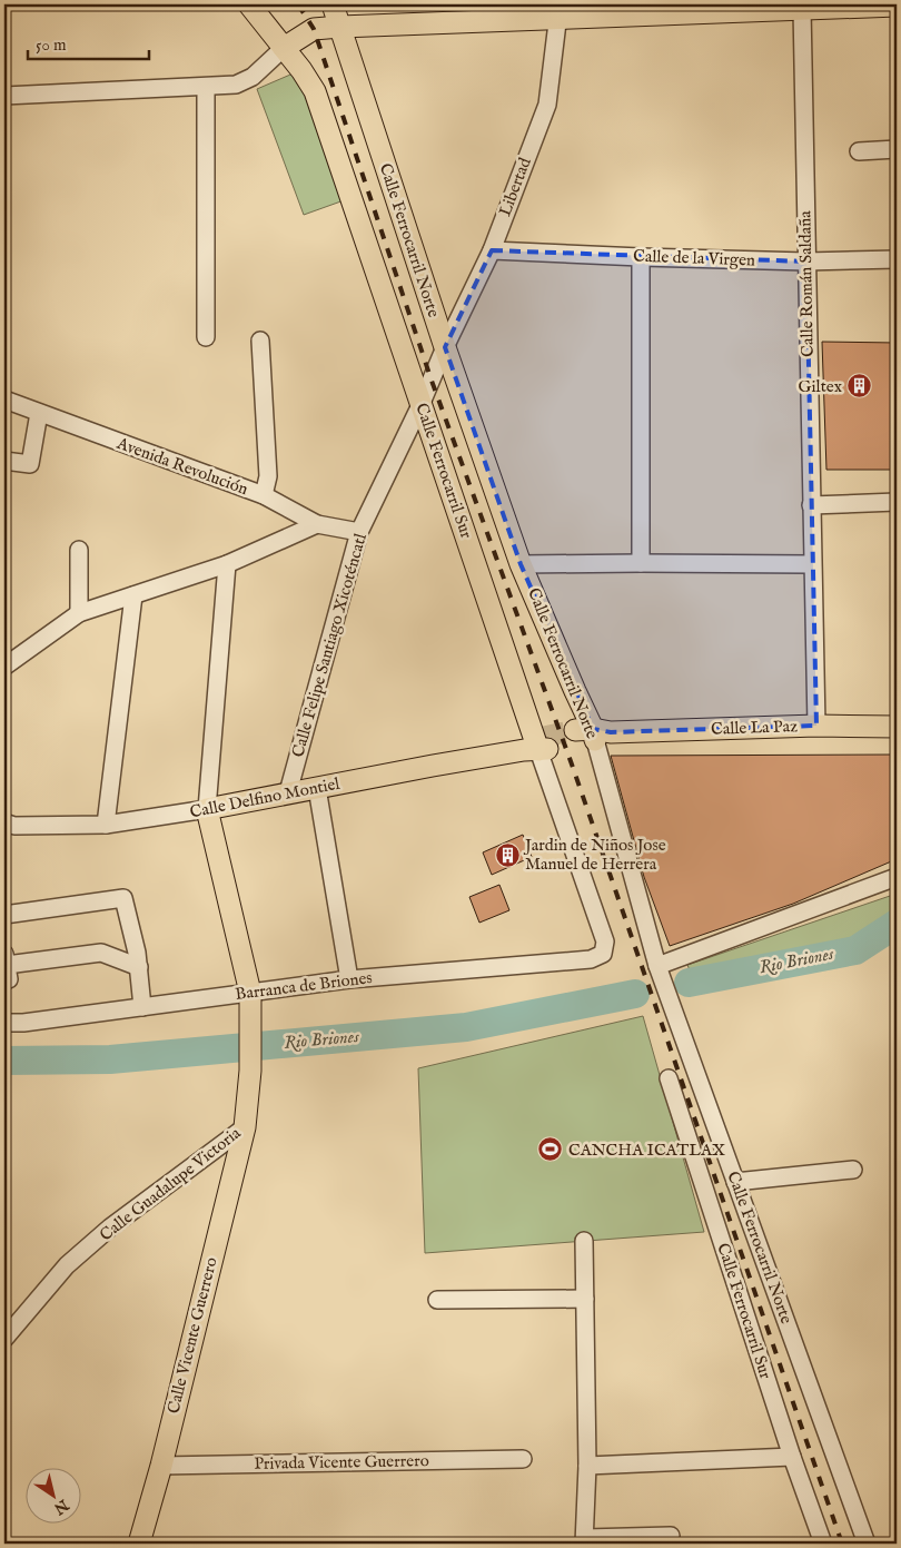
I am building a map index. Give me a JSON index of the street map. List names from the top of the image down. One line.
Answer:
{"streets":{"main road":["Calle Ferrocarril Norte","Calle Ferrocarril Sur","Calle La Paz","Calle Delfino Montiel","Calle Guadalupe Victoria","Calle Vicente Guerrero"],"street":["Libertad","Calle de la Virgen","Calle Román Saldaña","Avenida Revolución","Calle Felipe Santiago Xicoténcatl","Barranca de Briones","Privada Vicente Guerrero"]},"crossings":[["Libertad","Calle Ferrocarril Norte"],["Libertad","Calle de la Virgen"],["Libertad","Calle Felipe Santiago Xicoténcatl"],["Calle Ferrocarril Norte","Calle Felipe Santiago Xicoténcatl"],["Calle Ferrocarril Norte","Calle La Paz"],["Calle de la Virgen","Calle Román Saldaña"],["Calle Román Saldaña","Calle La Paz"],["Avenida Revolución","Calle Felipe Santiago Xicoténcatl"],["Calle Ferrocarril Sur","Calle Felipe Santiago Xicoténcatl"],["Calle Ferrocarril Sur","Calle Delfino Montiel"],["Calle Ferrocarril Sur","Barranca de Briones"],["Calle Felipe Santiago Xicoténcatl","Calle Delfino Montiel"],["Calle Delfino Montiel","Calle Guadalupe Victoria"],["Barranca de Briones","Calle Guadalupe Victoria"],["Calle Guadalupe Victoria","Calle Vicente Guerrero"],["Calle Vicente Guerrero","Privada Vicente Guerrero"]],"water":["Rio Briones"],"places":{"building":["Giltex","Jardin de Niños Jose Manuel de Herrera"],"sports":["CANCHA ICATLAX"]},"scale_bar":"50 m","north":"bottom right"}
